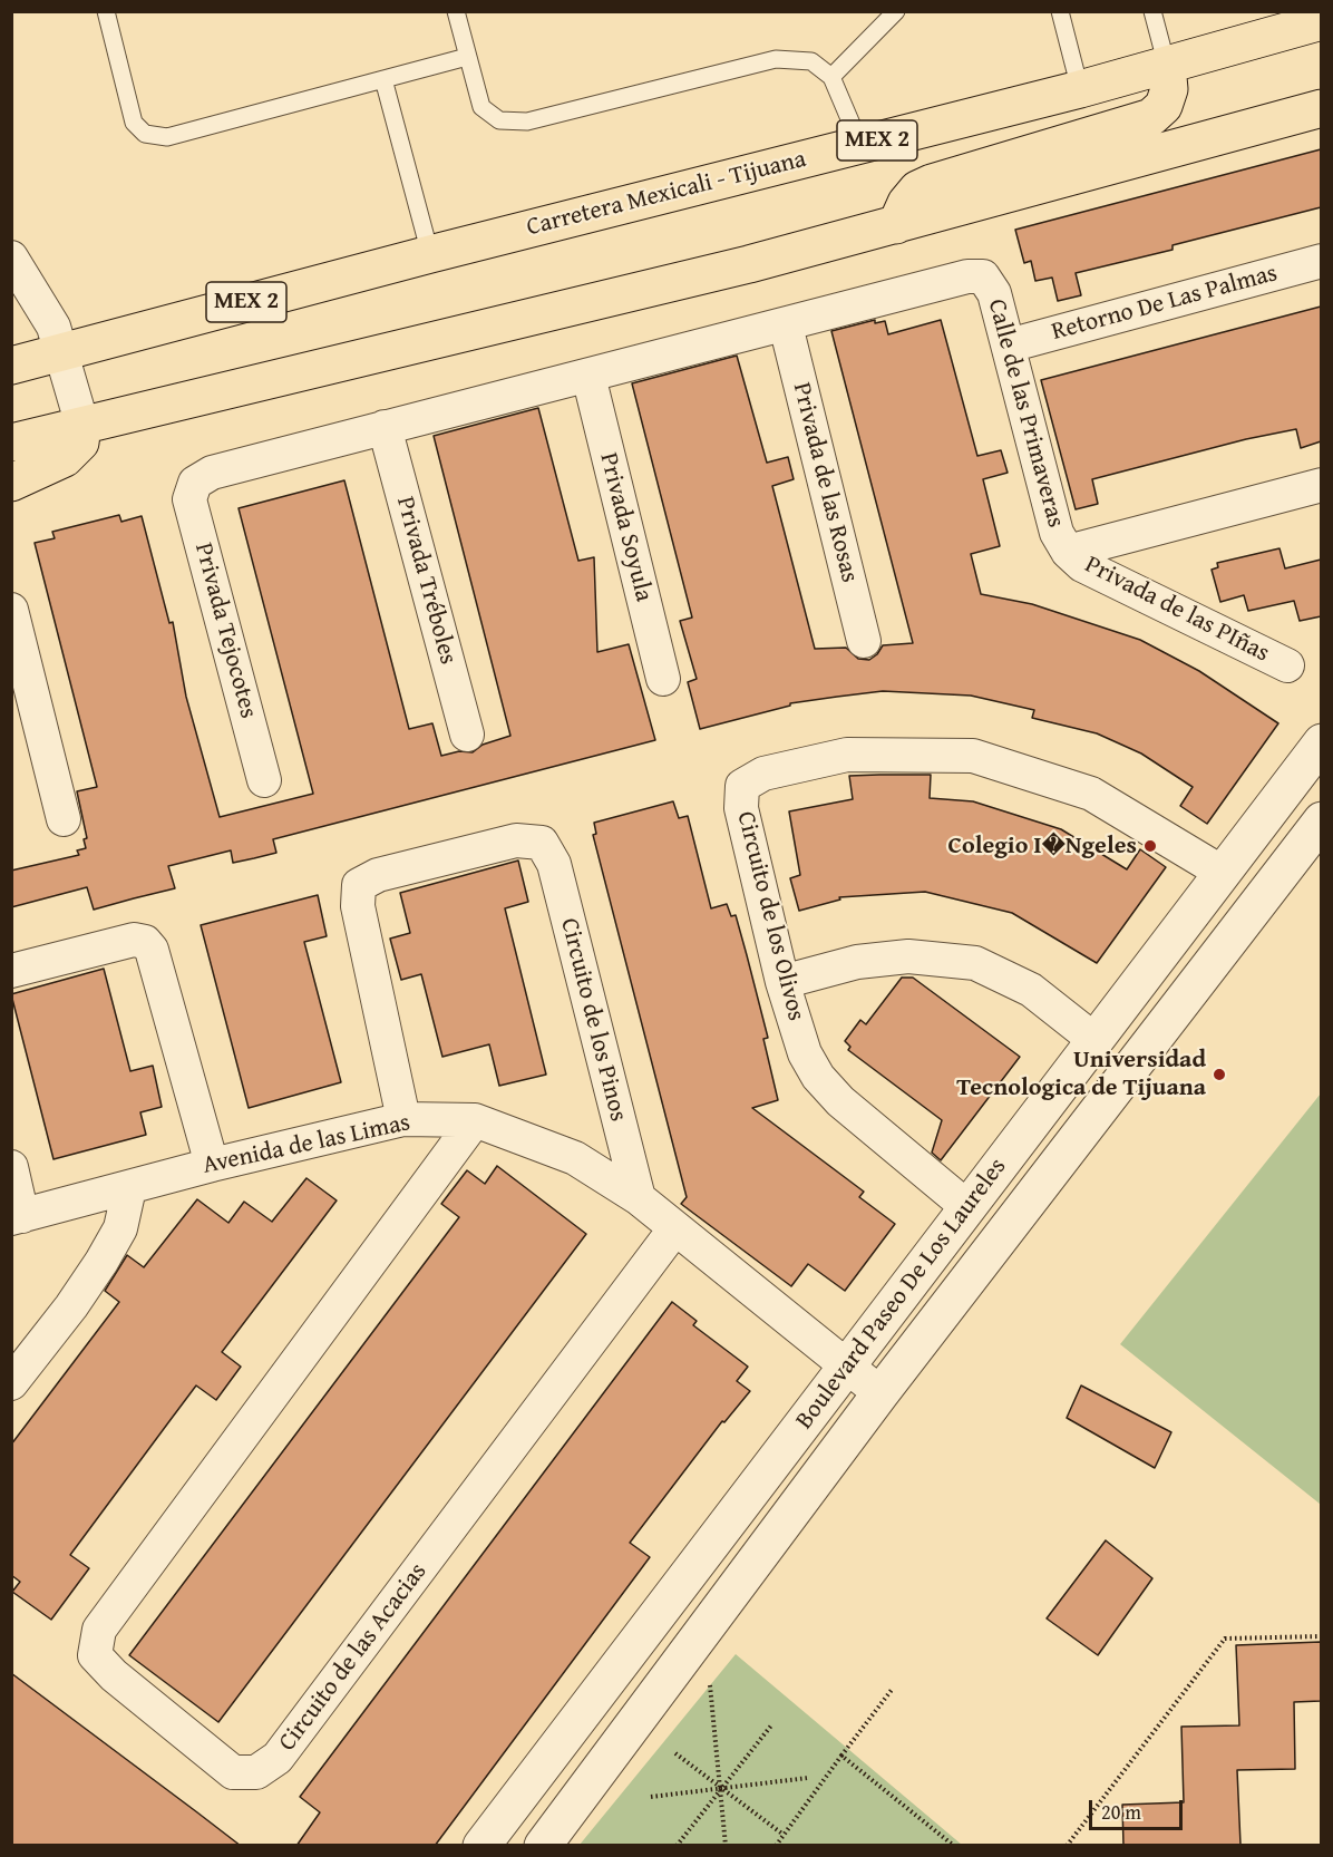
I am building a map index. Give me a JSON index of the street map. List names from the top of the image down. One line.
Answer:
{"streets":{"main road":["MEX 2","Carretera Mexicali - Tijuana"],"street":["Retorno De Las Palmas","Calle de las Primaveras","Privada de las Rosas","Privada Soyula","Privada Tréboles","Privada de las PIñas","Privada Tejocotes","Circuito de los Olivos","Circuito de los Pinos","Avenida de las Limas","Boulevard Paseo De Los Laureles","Circuito de las Acacias"]},"crossings":[["Retorno De Las Palmas","Calle de las Primaveras"],["Calle de las Primaveras","Privada de las Rosas"],["Calle de las Primaveras","Privada de las PIñas"],["Privada Tréboles","Privada Tejocotes"],["Circuito de los Olivos","Boulevard Paseo De Los Laureles"],["Circuito de los Pinos","Avenida de las Limas"],["Avenida de las Limas","Boulevard Paseo De Los Laureles"],["Avenida de las Limas","Circuito de las Acacias"]],"places":["Colegio I�Ngeles","Universidad Tecnologica de Tijuana"],"scale_bar":"20 m"}
